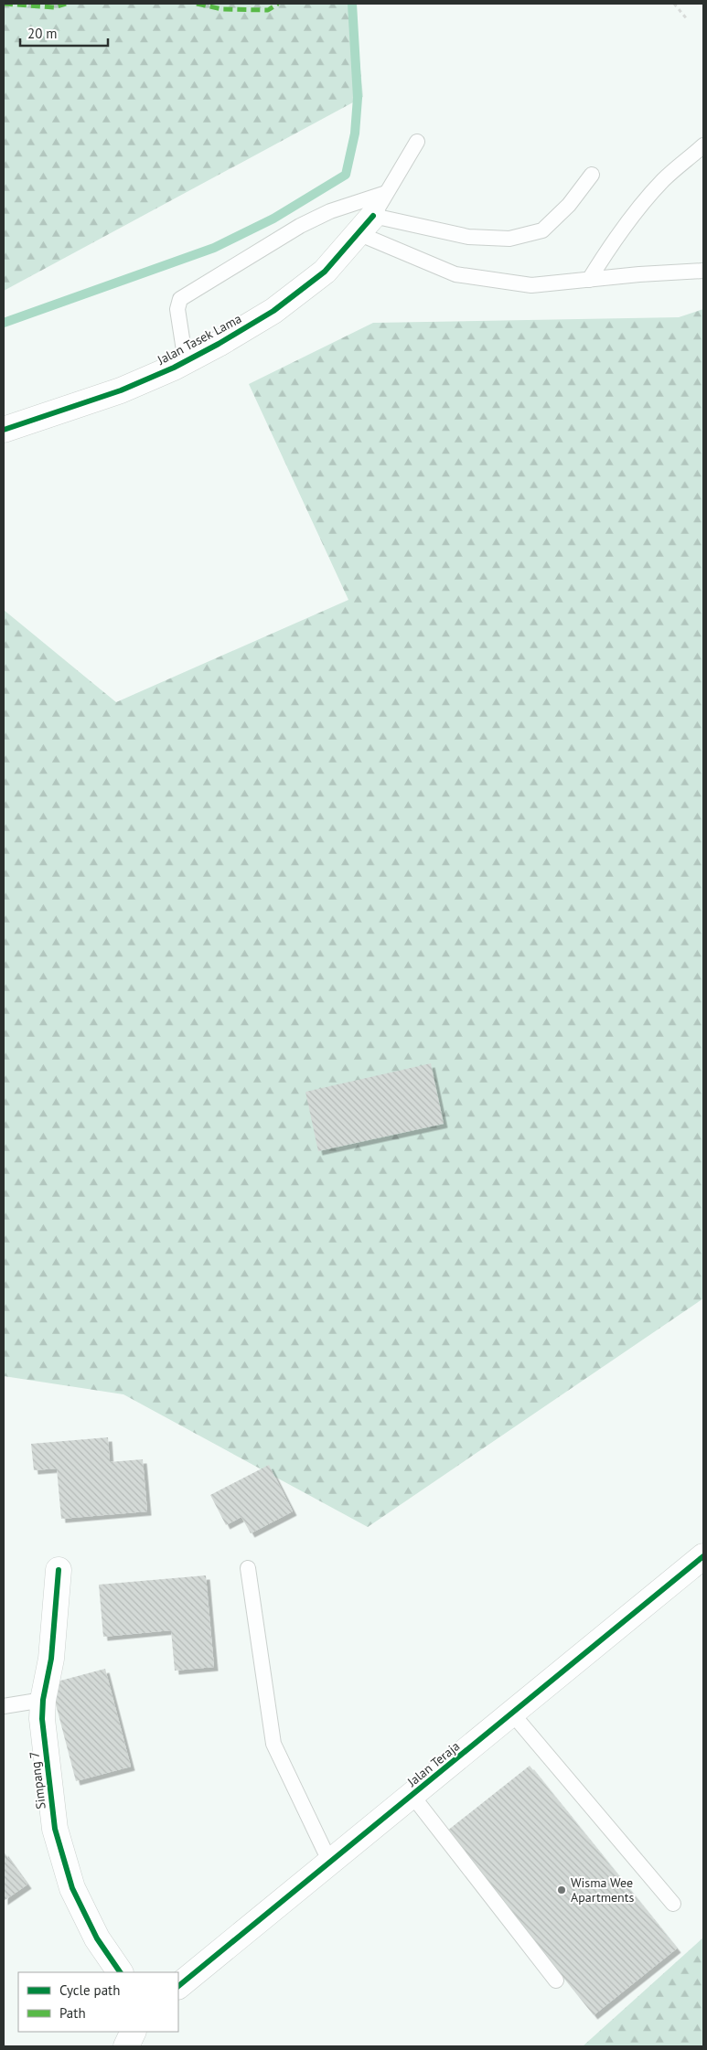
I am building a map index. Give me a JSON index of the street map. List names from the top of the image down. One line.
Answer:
{"streets":{"street":["Jalan Tasek Lama","Jalan Teraja","Simpang 7"]},"places":["Wisma Wee Apartments"],"legend":["Cycle path","Path"],"scale_bar":"20 m"}
